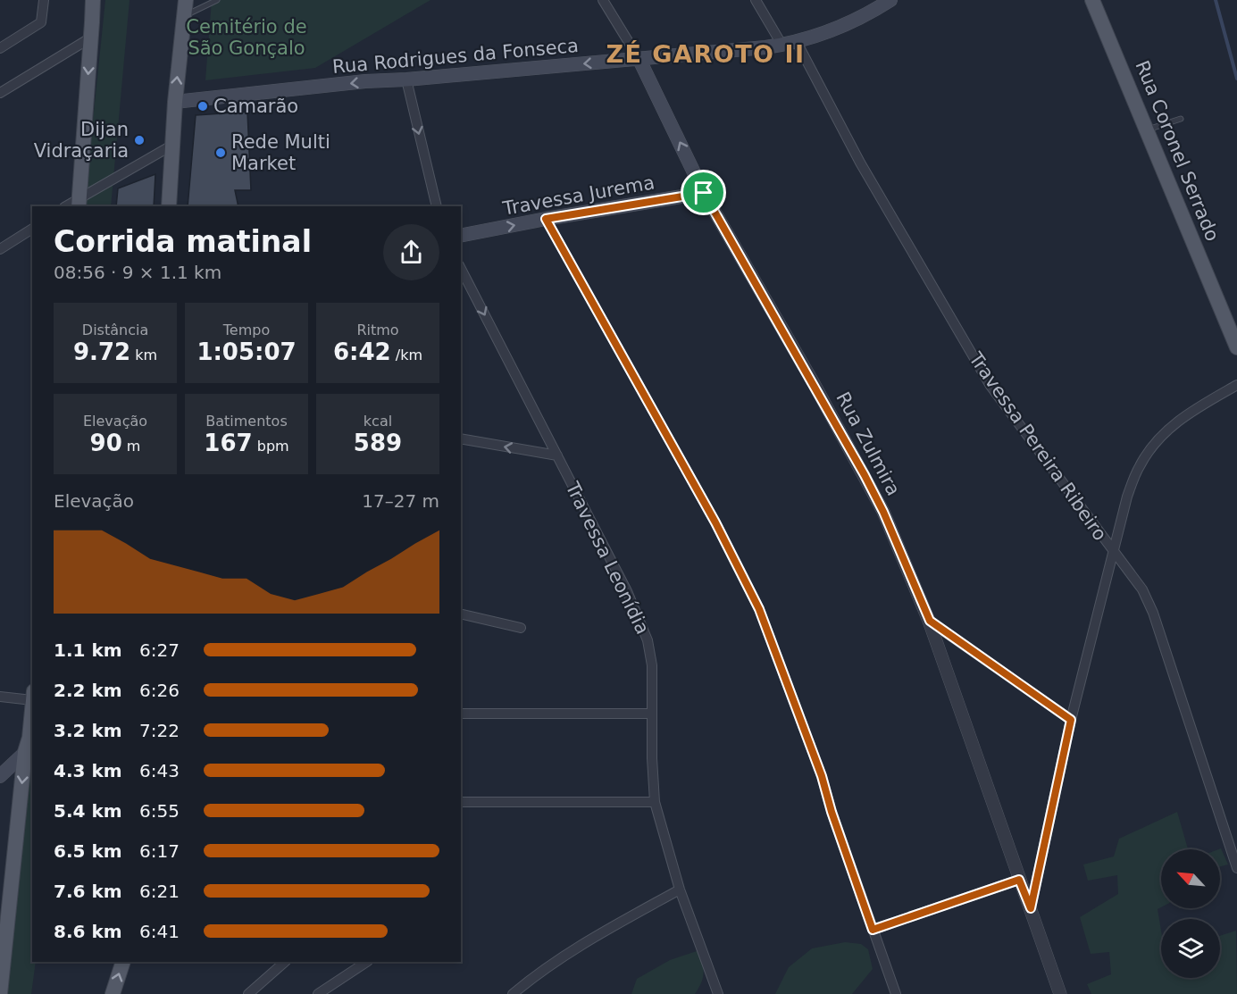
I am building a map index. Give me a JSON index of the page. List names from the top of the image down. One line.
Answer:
{"streets":{"main road":["Rua Rodrigues da Fonseca","Rua Coronel Serrado","Travessa Jurema","Rua Zulmira"],"street":["Travessa Pereira Ribeiro","Travessa Leonídia"]},"crossings":[["Rua Rodrigues da Fonseca","Rua Zulmira"],["Rua Rodrigues da Fonseca","Travessa Pereira Ribeiro"],["Travessa Jurema","Rua Zulmira"]],"one_way":["Rua Rodrigues da Fonseca","Travessa Jurema"],"districts":["ZÉ GAROTO II"],"parks":["Cemitério de São Gonçalo"],"places":["Camarão","Dijan Vidraçaria","Rede Multi Market"],"north":"top left","page":{"heading":["Corrida matinal","08:56 · 9 × 1.1 km"],"stats":[["Distância","9.72 km"],["Tempo","1:05:07"],["Ritmo","6:42 /km"],["Elevação","90 m"],["Batimentos","167 bpm"],["kcal","589"]],"chart":["Elevação","17–27 m"],"list":[{"name":"1.1 km","note":"6:27"},{"name":"2.2 km","note":"6:26"},{"name":"3.2 km","note":"7:22"},{"name":"4.3 km","note":"6:43"},{"name":"5.4 km","note":"6:55"},{"name":"6.5 km","note":"6:17"},{"name":"7.6 km","note":"6:21"},{"name":"8.6 km","note":"6:41"}]}}
